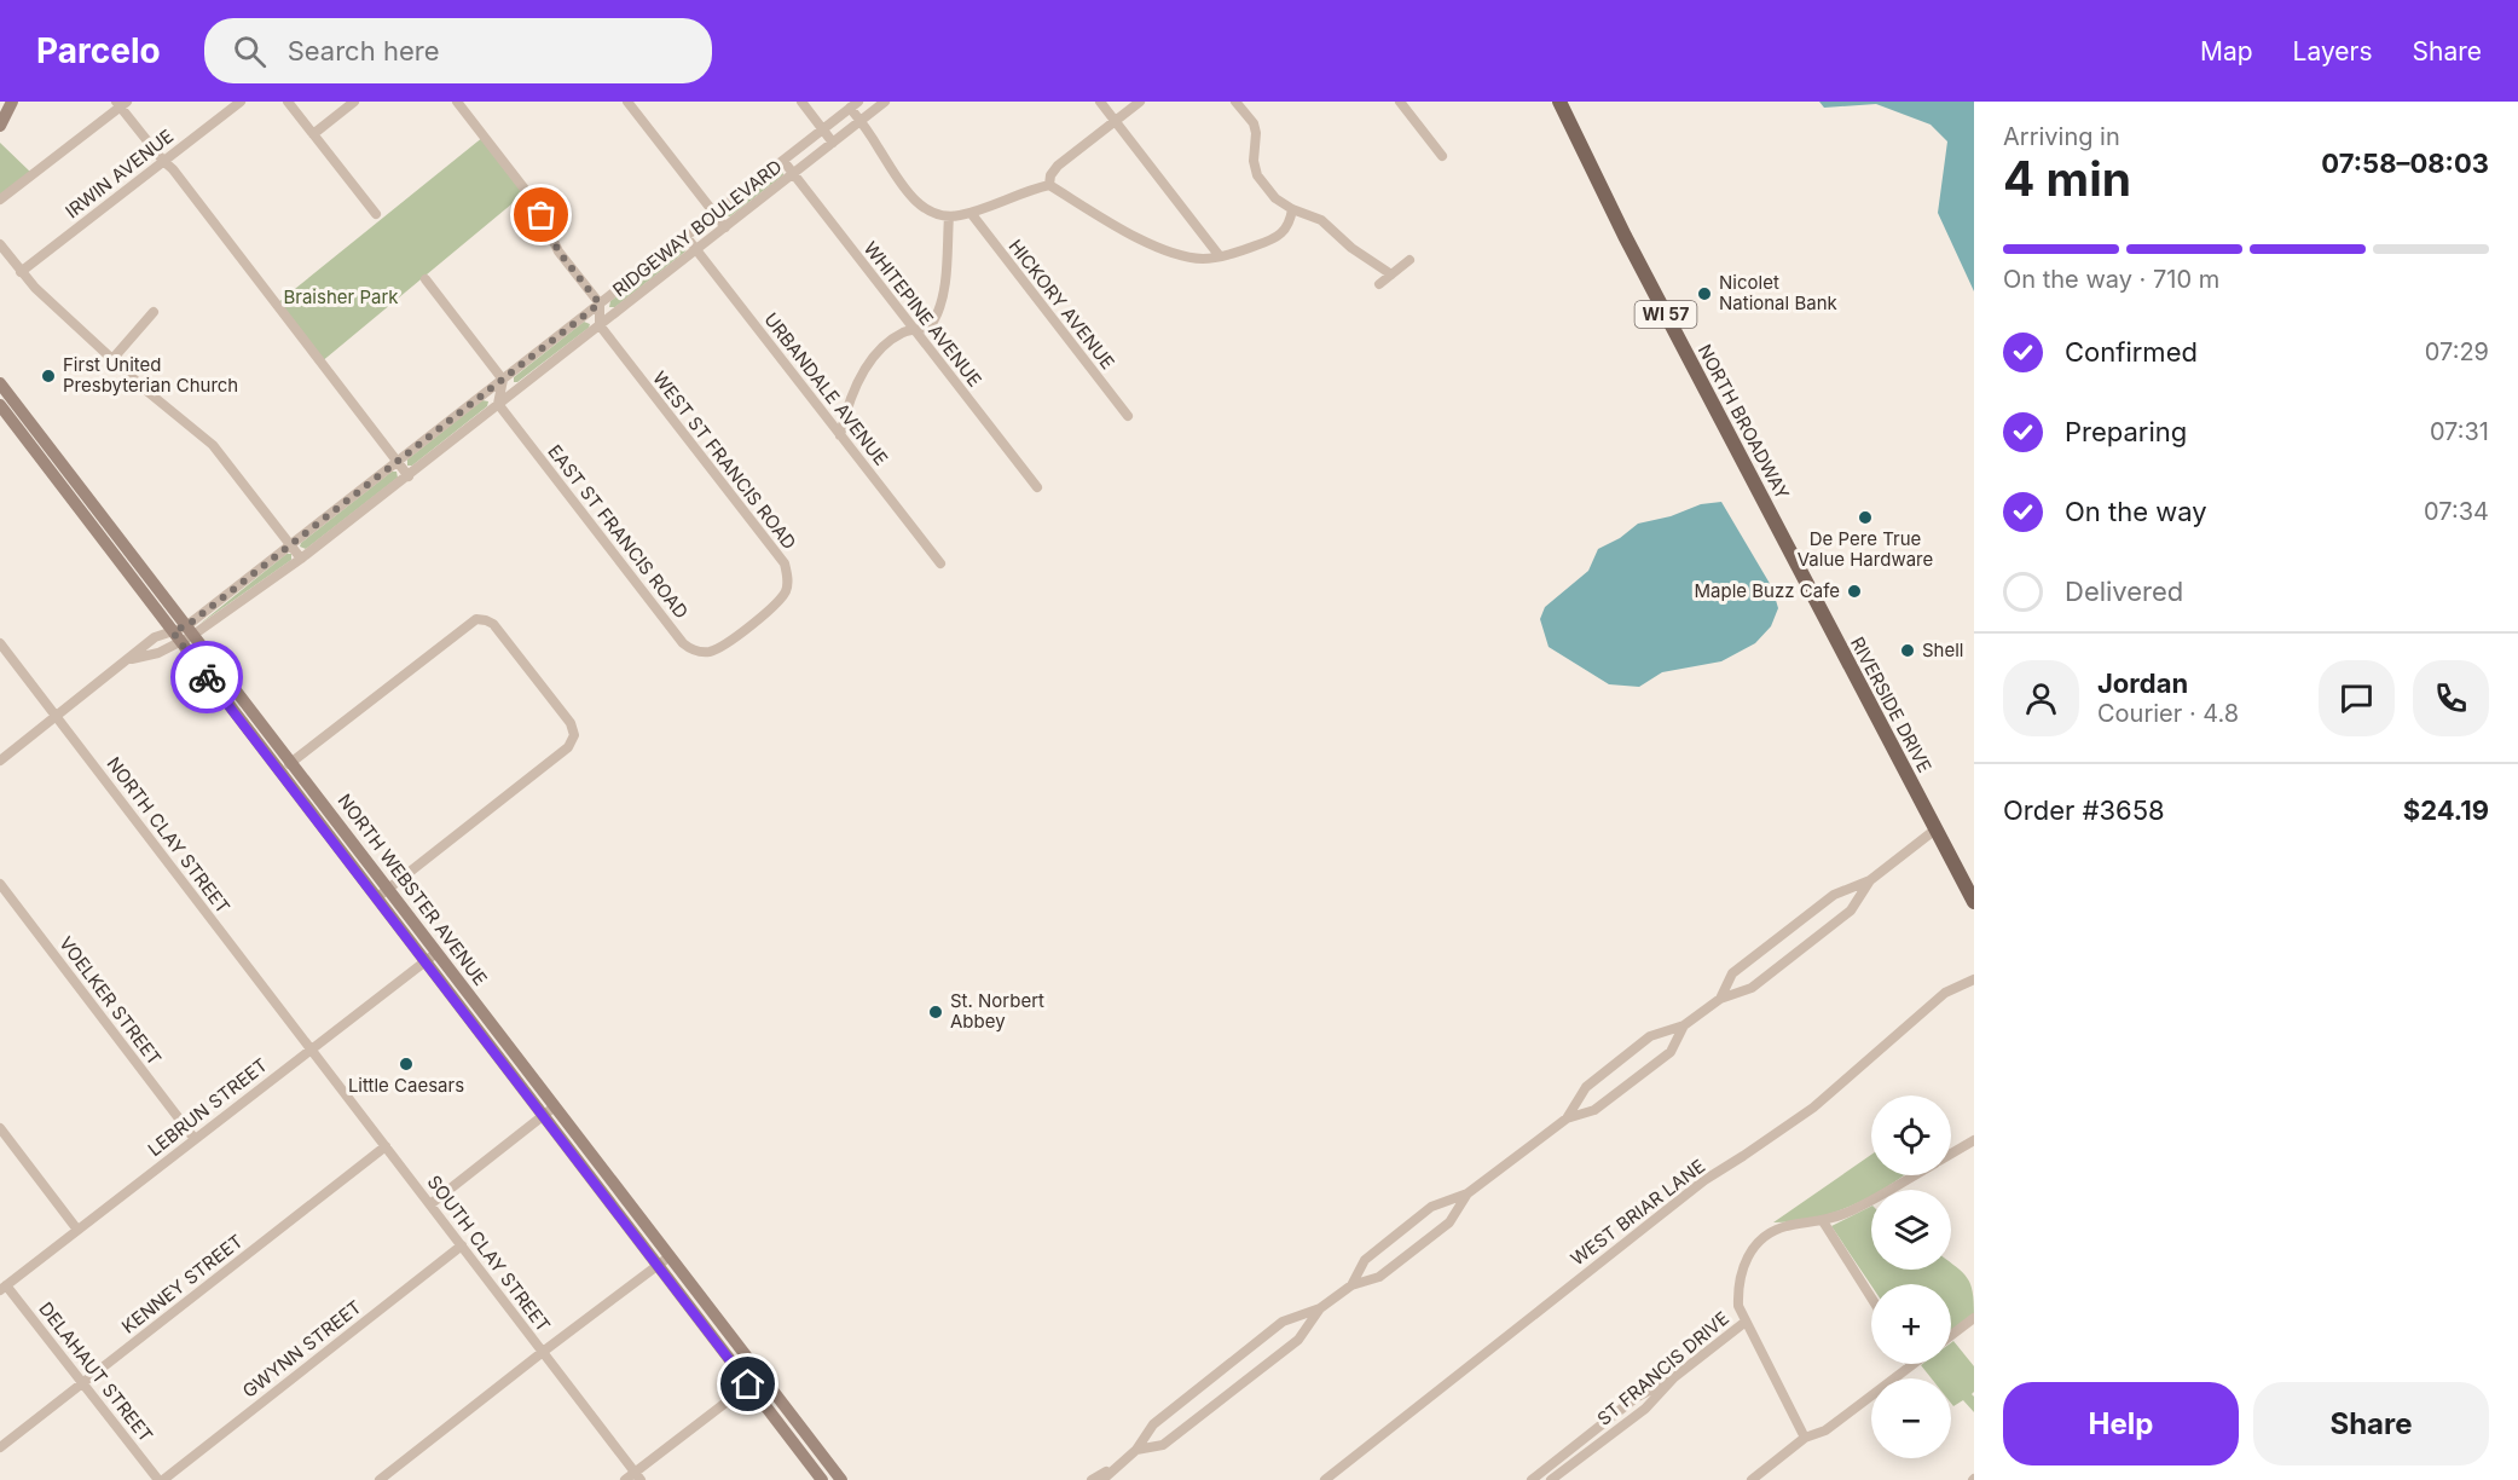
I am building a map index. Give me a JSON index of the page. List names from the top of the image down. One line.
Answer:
{"streets":{"main road":["WI 57","NORTH BROADWAY","RIVERSIDE DRIVE","NORTH WEBSTER AVENUE"],"street":["IRWIN AVENUE","RIDGEWAY BOULEVARD","HICKORY AVENUE","WHITEPINE AVENUE","URBANDALE AVENUE","WEST ST FRANCIS ROAD","EAST ST FRANCIS ROAD","NORTH CLAY STREET","VOELKER STREET","LEBRUN STREET","WEST BRIAR LANE","SOUTH CLAY STREET","KENNEY STREET","GWYNN STREET","ST FRANCIS DRIVE","DELAHAUT STREET"]},"crossings":[["RIDGEWAY BOULEVARD","WHITEPINE AVENUE"],["RIDGEWAY BOULEVARD","URBANDALE AVENUE"],["RIDGEWAY BOULEVARD","WEST ST FRANCIS ROAD"],["RIDGEWAY BOULEVARD","EAST ST FRANCIS ROAD"],["RIDGEWAY BOULEVARD","NORTH WEBSTER AVENUE"],["NORTH BROADWAY","RIVERSIDE DRIVE"],["WEST ST FRANCIS ROAD","EAST ST FRANCIS ROAD"],["NORTH CLAY STREET","LEBRUN STREET"],["NORTH CLAY STREET","SOUTH CLAY STREET"],["NORTH WEBSTER AVENUE","LEBRUN STREET"],["VOELKER STREET","LEBRUN STREET"],["LEBRUN STREET","SOUTH CLAY STREET"],["LEBRUN STREET","DELAHAUT STREET"],["SOUTH CLAY STREET","KENNEY STREET"],["SOUTH CLAY STREET","GWYNN STREET"],["KENNEY STREET","DELAHAUT STREET"],["GWYNN STREET","DELAHAUT STREET"]],"parks":["Braisher Park"],"places":["Nicolet National Bank","First United Presbyterian Church","De Pere True Value Hardware","Maple Buzz Cafe","Shell","St. Norbert Abbey","Little Caesars"],"page":{"header":"Parcelo","search":"Search here","nav":["Map","Layers","Share"],"heading":["4 min","Arriving in","07:58–08:03"],"panel":["Jordan","Courier · 4.8","Order #3658","$24.19"],"bar":"On the way · 710 m","list":[["Confirmed","07:29"],["Preparing","07:31"],["On the way","07:34"],"Delivered"],"map_buttons":["+","−"],"buttons":["Help","Share"]}}
